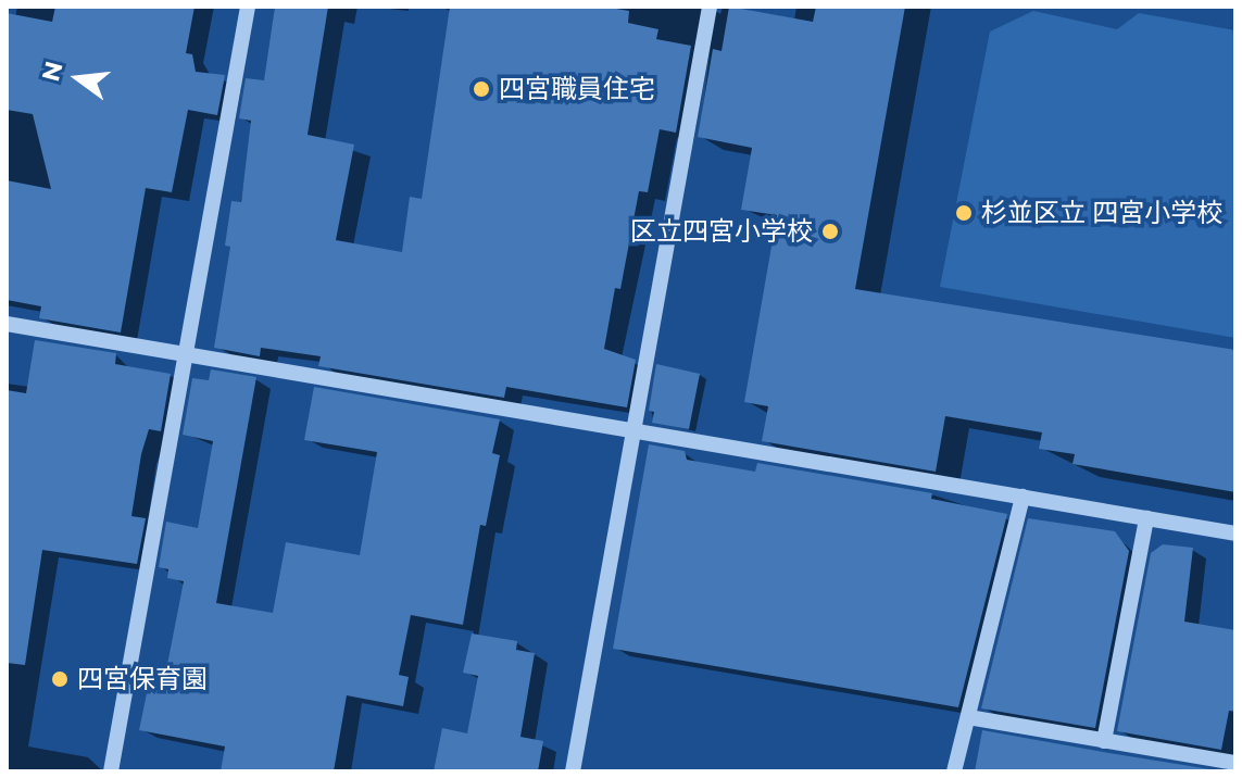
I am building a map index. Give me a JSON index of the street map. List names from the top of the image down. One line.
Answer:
{"places":["四宮職員住宅","杉並区立 四宮小学校","区立四宮小学校","四宮保育園"],"north":"left"}
